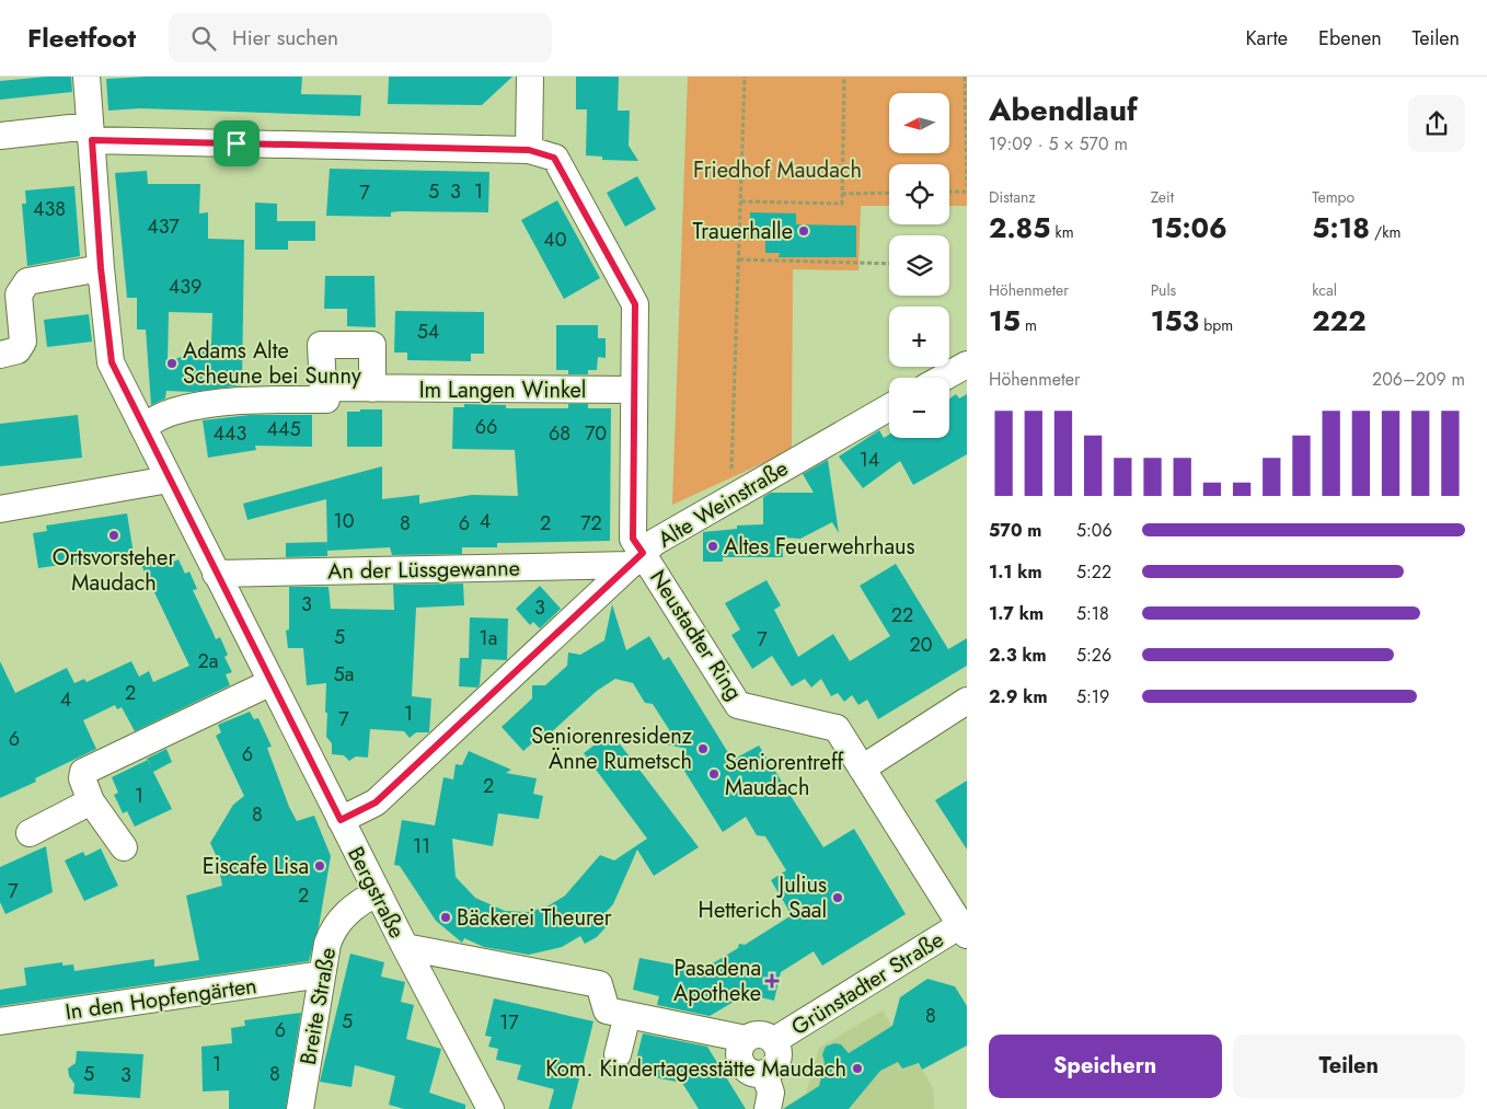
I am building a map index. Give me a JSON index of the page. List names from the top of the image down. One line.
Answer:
{"streets":{"street":["Im Langen Winkel","Alte Weinstraße","An der Lüssgewanne","Neustadter Ring","Bergstraße","Grünstadter Straße","In den Hopfengärten","Breite Straße"]},"crossings":[["Alte Weinstraße","An der Lüssgewanne"],["Alte Weinstraße","Neustadter Ring"],["Alte Weinstraße","Bergstraße"],["An der Lüssgewanne","Neustadter Ring"],["An der Lüssgewanne","Bergstraße"],["Neustadter Ring","Grünstadter Straße"],["Bergstraße","Grünstadter Straße"],["Bergstraße","Breite Straße"],["In den Hopfengärten","Breite Straße"]],"parks":["Friedhof Maudach"],"places":{"other":["Trauerhalle","Adams Alte Scheune bei Sunny","Ortsvorsteher Maudach","Altes Feuerwehrhaus","Seniorenresidenz Änne Rumetsch","Seniorentreff Maudach","Eiscafe Lisa","Julius Hetterich Saal","Bäckerei Theurer","Kom. Kindertagesstätte Maudach"],"health":["Pasadena Apotheke"]},"house_numbers":["5","3","1","7","438","437","40","439","54","66","445","443","68","70","14","10","4","8","6","2","72","3","3","22","5","1a","7","20","2a","5a","2","4","1","7","6","6","2","1","8","11","7","2","8","5","17","6","1","5","8","3"],"north":"left","page":{"header":"Fleetfoot","search":"Hier suchen","nav":["Karte","Ebenen","Teilen"],"heading":["Abendlauf","19:09 · 5 × 570 m"],"map_buttons":["+","−"],"stats":[["Distanz","2.85 km"],["Zeit","15:06"],["Tempo","5:18 /km"],["Höhenmeter","15 m"],["Puls","153 bpm"],["kcal","222"]],"chart":["Höhenmeter","206–209 m"],"list":[{"name":"570 m","note":"5:06"},{"name":"1.1 km","note":"5:22"},{"name":"1.7 km","note":"5:18"},{"name":"2.3 km","note":"5:26"},{"name":"2.9 km","note":"5:19"}],"buttons":["Speichern","Teilen"]}}
